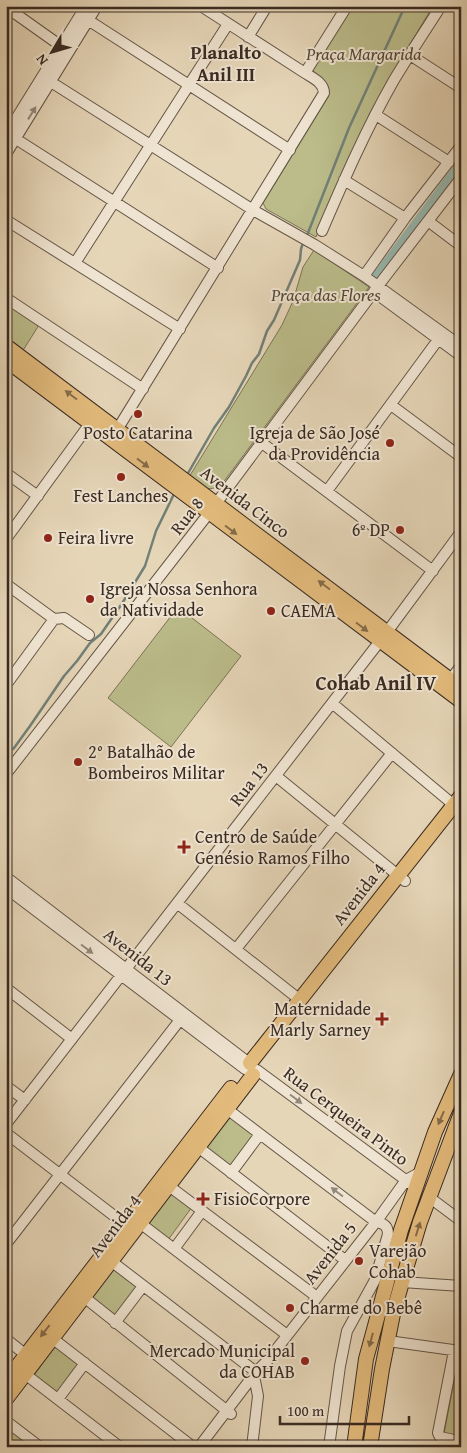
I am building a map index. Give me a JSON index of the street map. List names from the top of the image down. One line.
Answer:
{"streets":{"main road":["Avenida Cinco","Avenida 4"],"street":["Rua 8","Rua 13","Avenida 13","Rua Cerqueira Pinto","Avenida 5"]},"crossings":[["Avenida Cinco","Rua 8"],["Avenida Cinco","Rua 13"],["Rua 13","Avenida 13"],["Avenida 4","Avenida 13"],["Avenida 4","Rua Cerqueira Pinto"],["Avenida 13","Rua Cerqueira Pinto"],["Rua Cerqueira Pinto","Avenida 5"]],"districts":["Planalto Anil III","Cohab Anil IV"],"parks":["Praça Margarida","Praça das Flores"],"places":{"other":["Posto Catarina","Igreja de São José da Providência","Fest Lanches","6º DP","Feira livre","Igreja Nossa Senhora da Natividade","CAEMA","2° Batalhão de Bombeiros Militar","Varejão Cohab","Charme do Bebê","Mercado Municipal da COHAB"],"health":["Centro de Saúde Genésio Ramos Filho","Maternidade Marly Sarney","FisioCorpore"]},"scale_bar":"100 m","north":"bottom left"}
